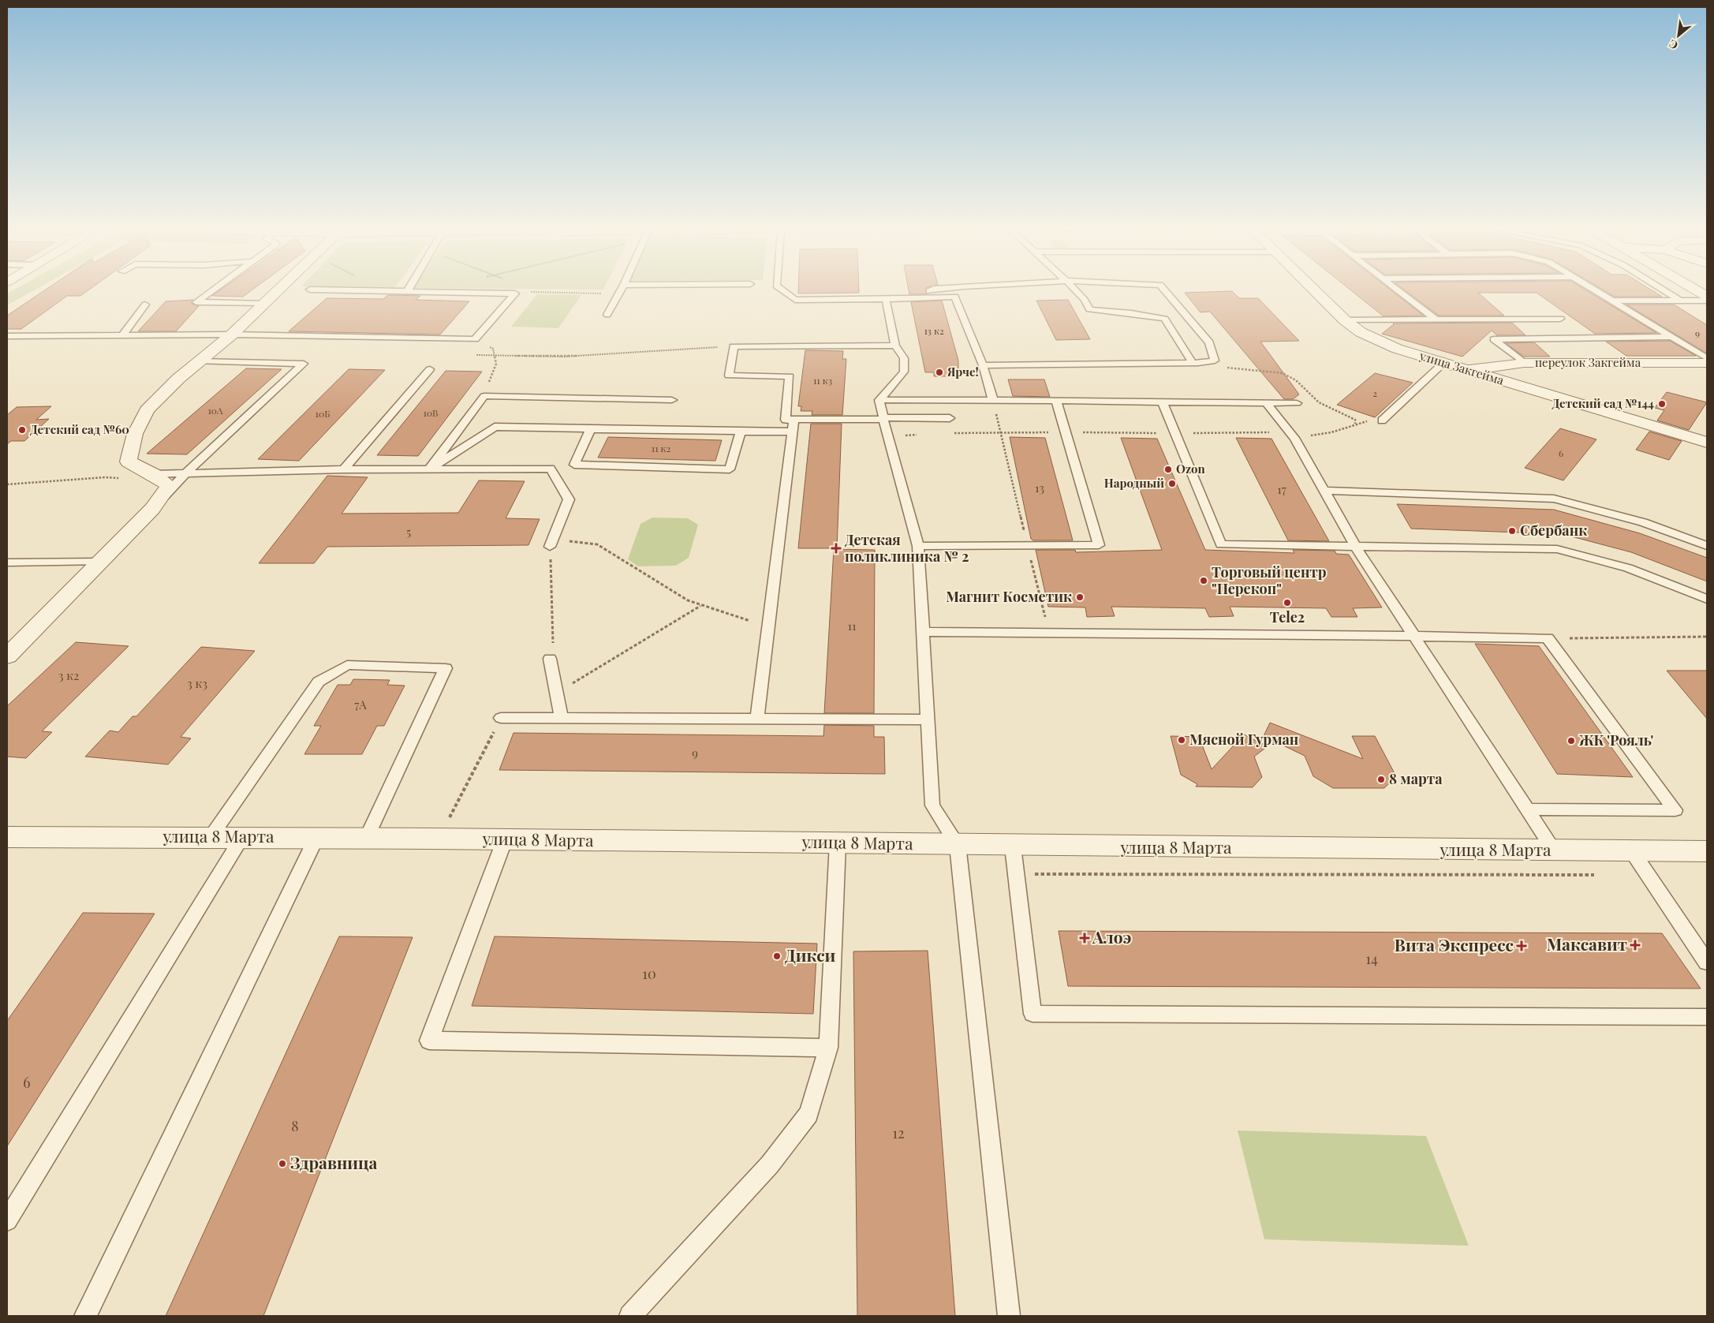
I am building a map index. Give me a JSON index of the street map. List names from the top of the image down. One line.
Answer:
{"streets":{"street":["переулок Закгейма","улица Закгейма","улица 8 Марта"]},"crossings":[["переулок Закгейма","улица Закгейма"]],"places":{"other":["Ярче!","Детский сад №144","Детский сад №60","Ozon","Народный","Сбербанк","Торговый центр \"Перекоп\"","Магнит Косметик","Tele2","Мясной Гурман","ЖК 'Рояль'","8 марта","Дикси","Здравница"],"health":["Детская поликлиника № 2","Алоэ","Максавит","Вита Экспресс"]},"house_numbers":["13 к2","9","11 к3","2","10А","10В","10Б","11 к2","6","13","17","5","11","3 к2","3 к3","7А","9","14","10","6","8","12"],"north":"bottom left"}
